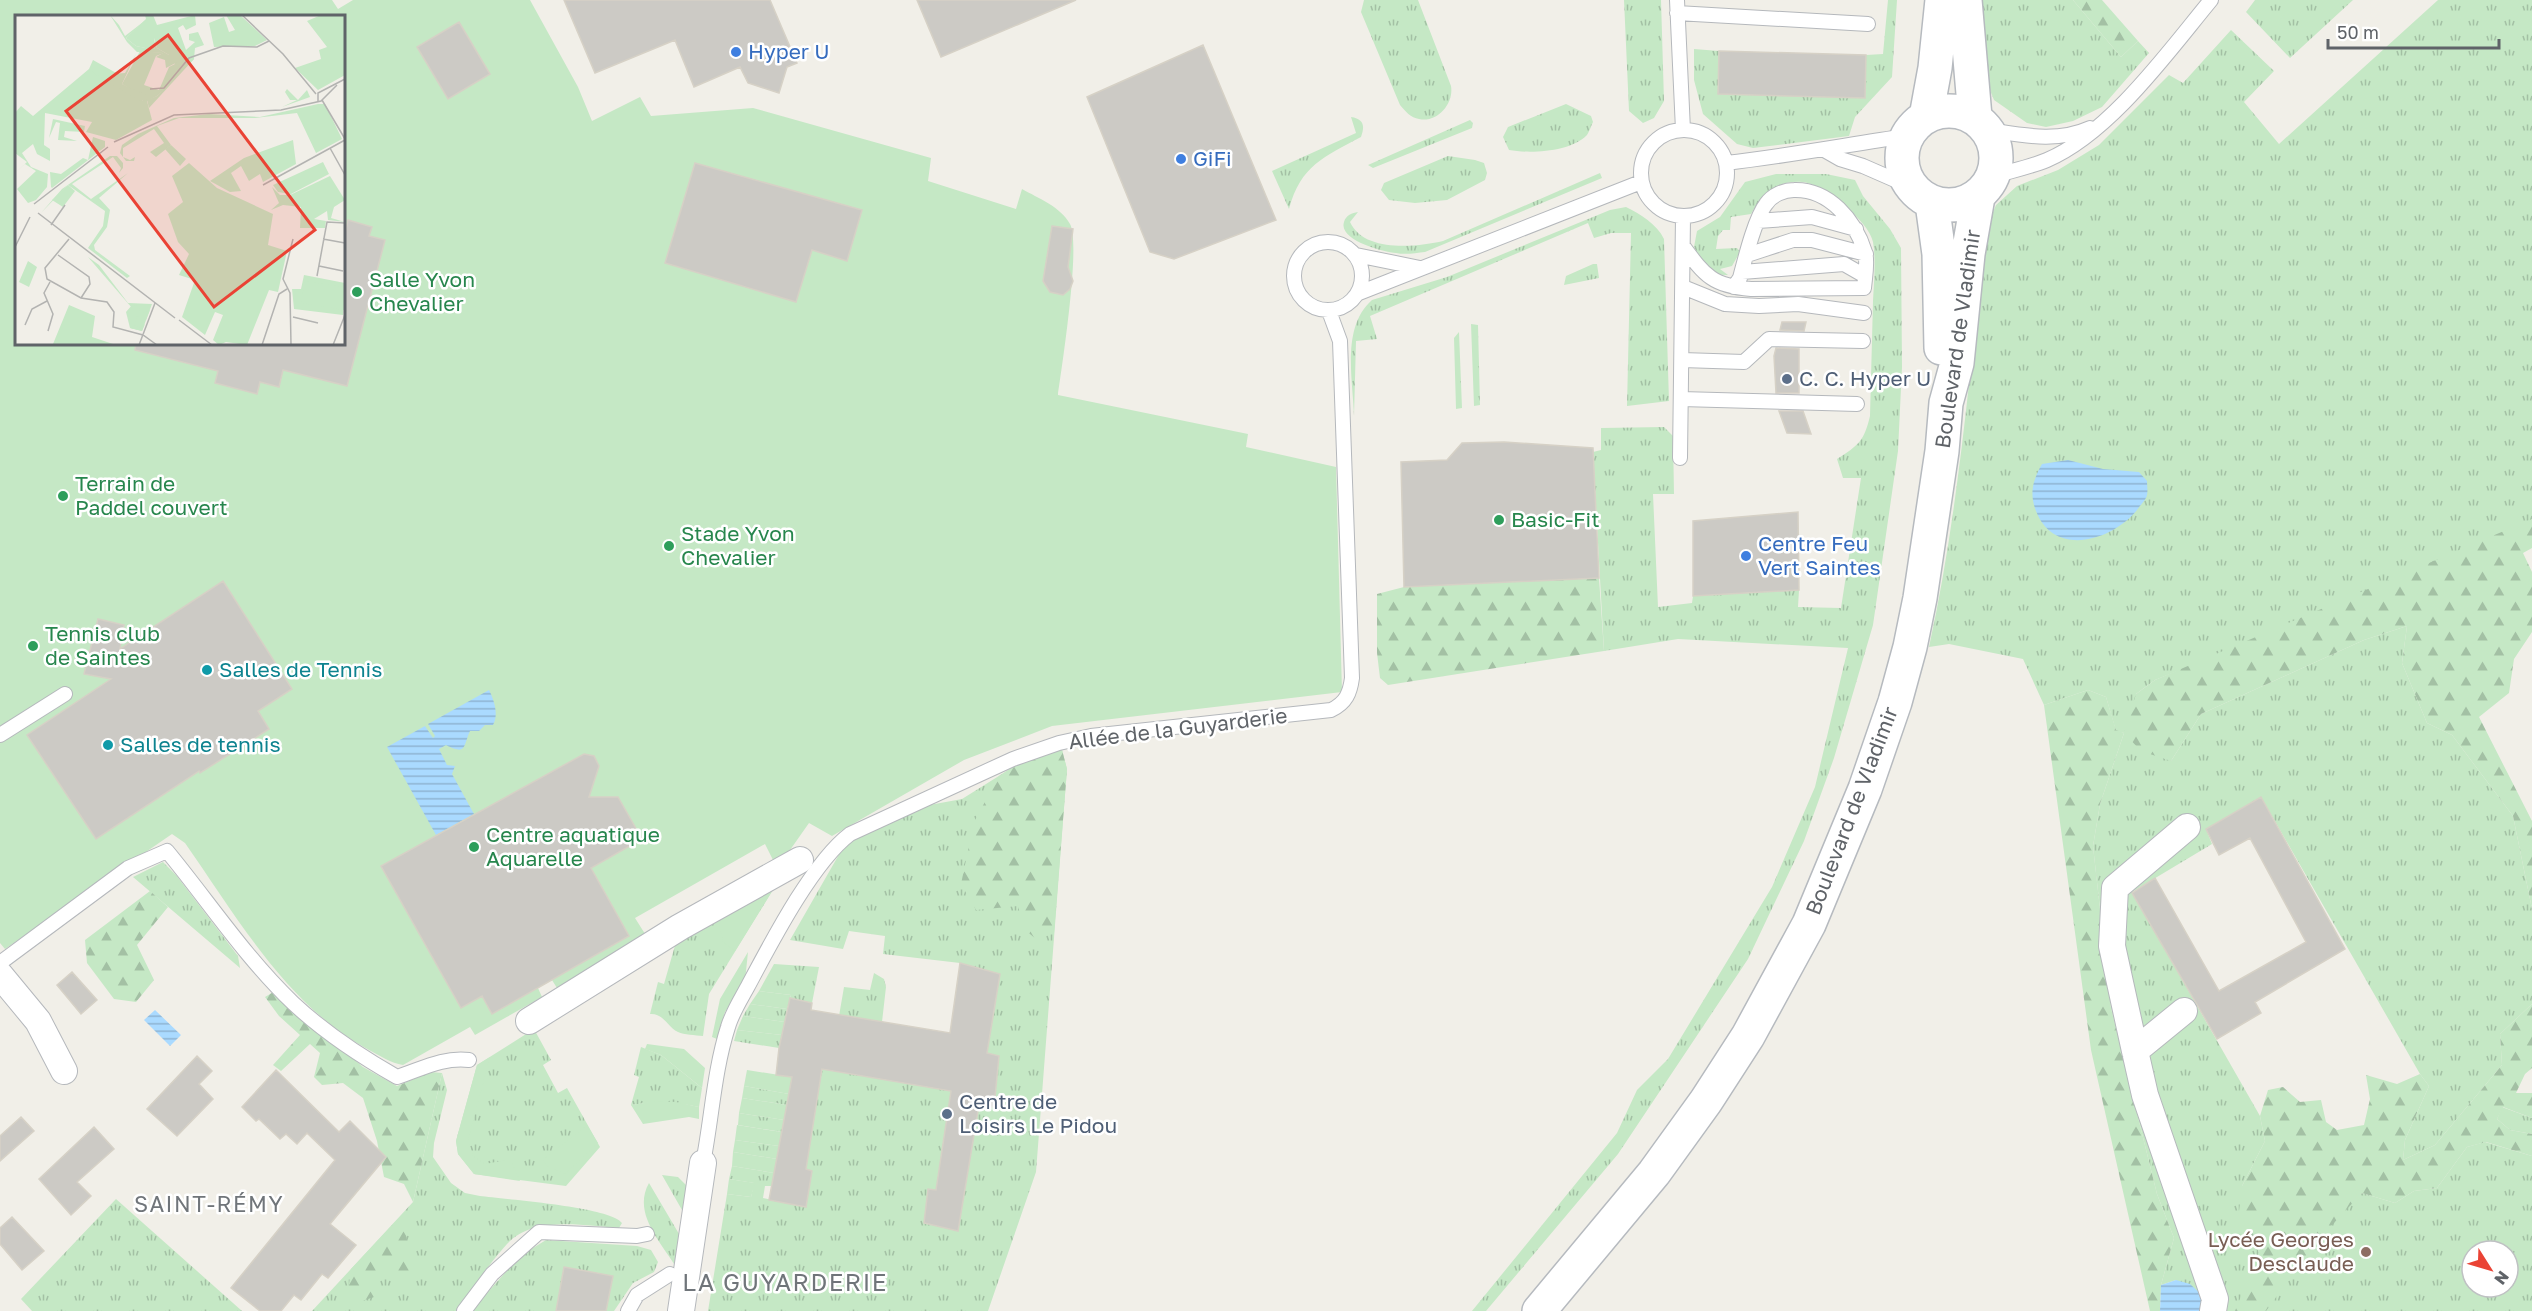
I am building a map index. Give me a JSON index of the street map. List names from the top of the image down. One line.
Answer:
{"streets":{"main road":["Boulevard de Vladimir"],"street":["Allée de la Guyarderie"]},"districts":["SAINT-RÉMY","LA GUYARDERIE"],"places":["Hyper U","GiFi","Salle Yvon Chevalier","C. C. Hyper U","Terrain de Paddel couvert","Basic-Fit","Stade Yvon Chevalier","Centre Feu Vert Saintes","Tennis club de Saintes","Salles de Tennis","Salles de tennis","Centre aquatique Aquarelle","Centre de Loisirs Le Pidou","Lycée Georges Desclaude"],"scale_bar":"50 m","north":"bottom right"}
